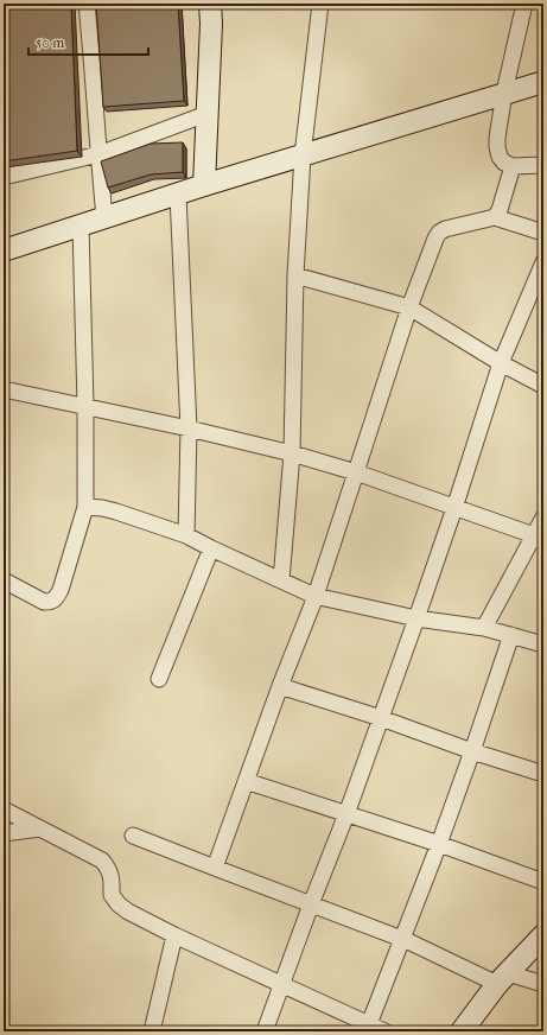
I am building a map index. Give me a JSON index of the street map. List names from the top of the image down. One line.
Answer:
{"scale_bar":"50 m"}
